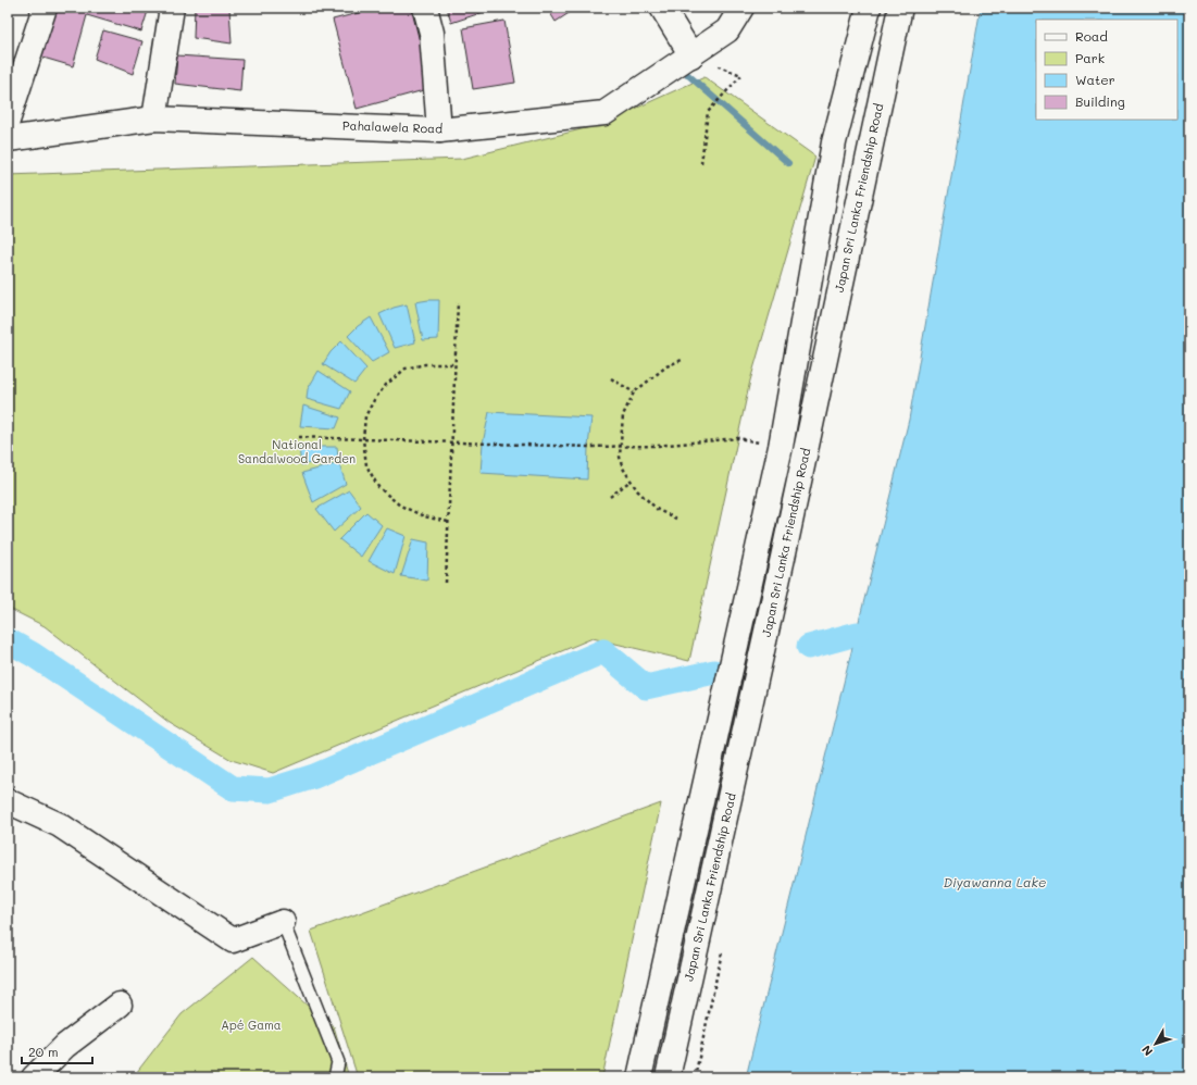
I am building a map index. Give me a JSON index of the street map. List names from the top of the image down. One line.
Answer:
{"streets":{"main road":["Pahalawela Road","Japan Sri Lanka Friendship Road"]},"water":["Diyawanna Lake"],"parks":["National Sandalwood Garden","Apé Gama"],"legend":["Road","Park","Water","Building"],"scale_bar":"20 m","north":"bottom left"}
